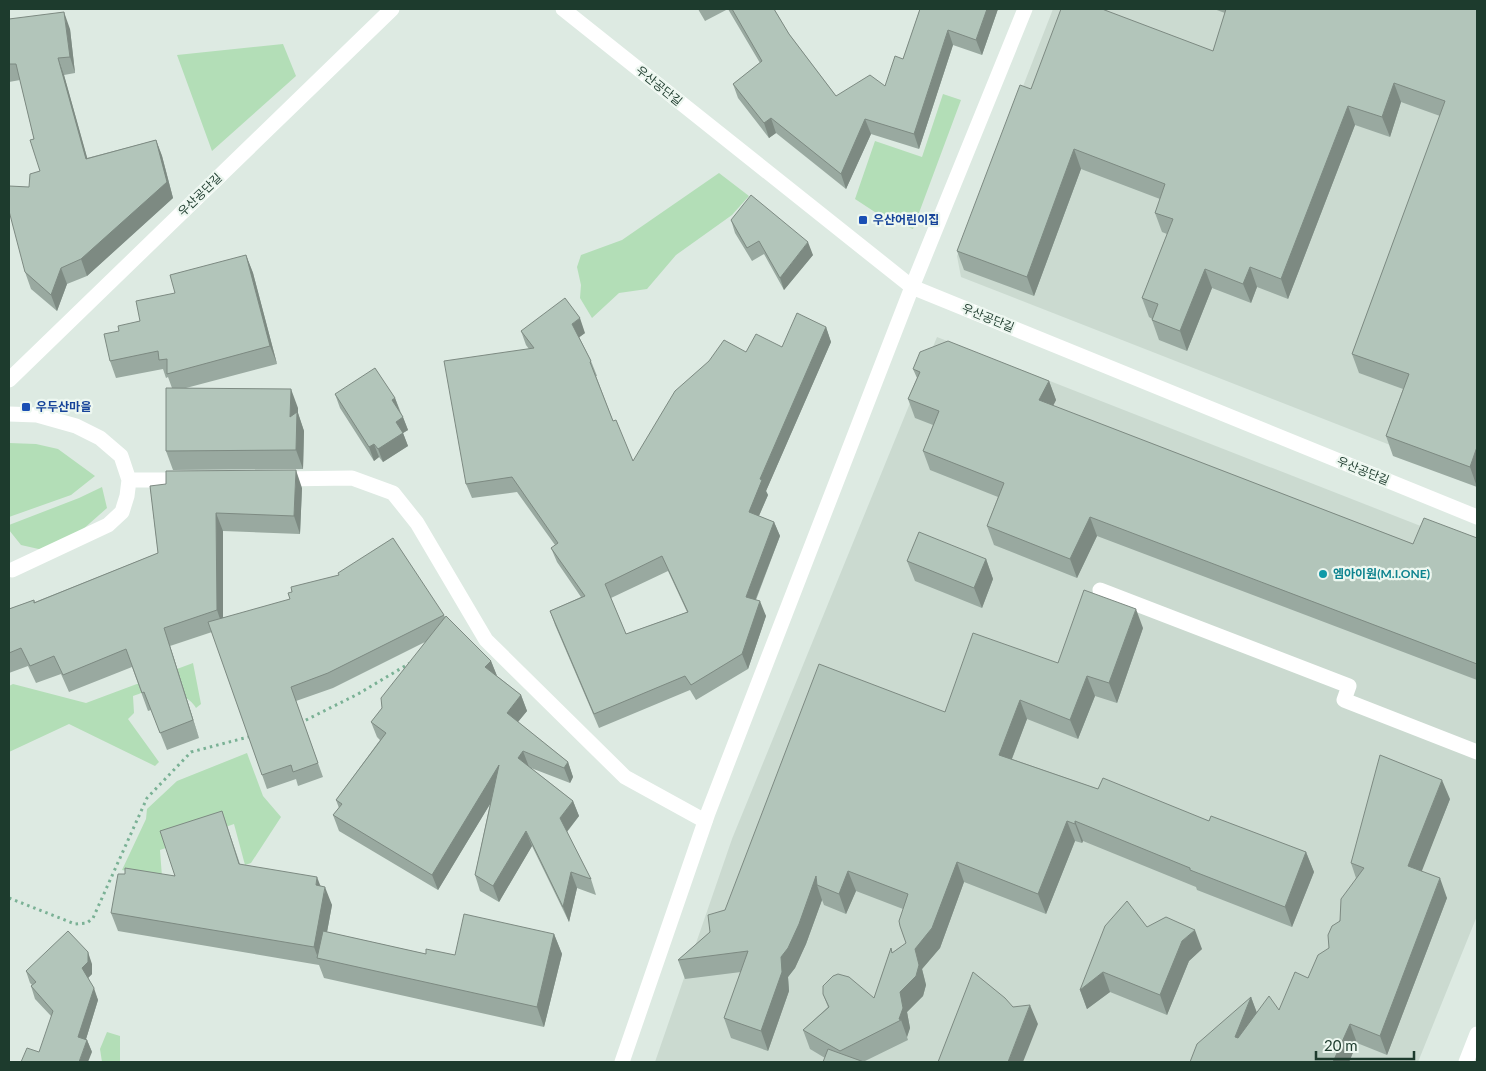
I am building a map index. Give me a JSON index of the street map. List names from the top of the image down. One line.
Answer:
{"streets":{"street":["우산공단길"]},"places":{"transit":["우산어린이집","우두산마을"],"other":["엠아이원(M.I.ONE)"]},"scale_bar":"20 m"}
